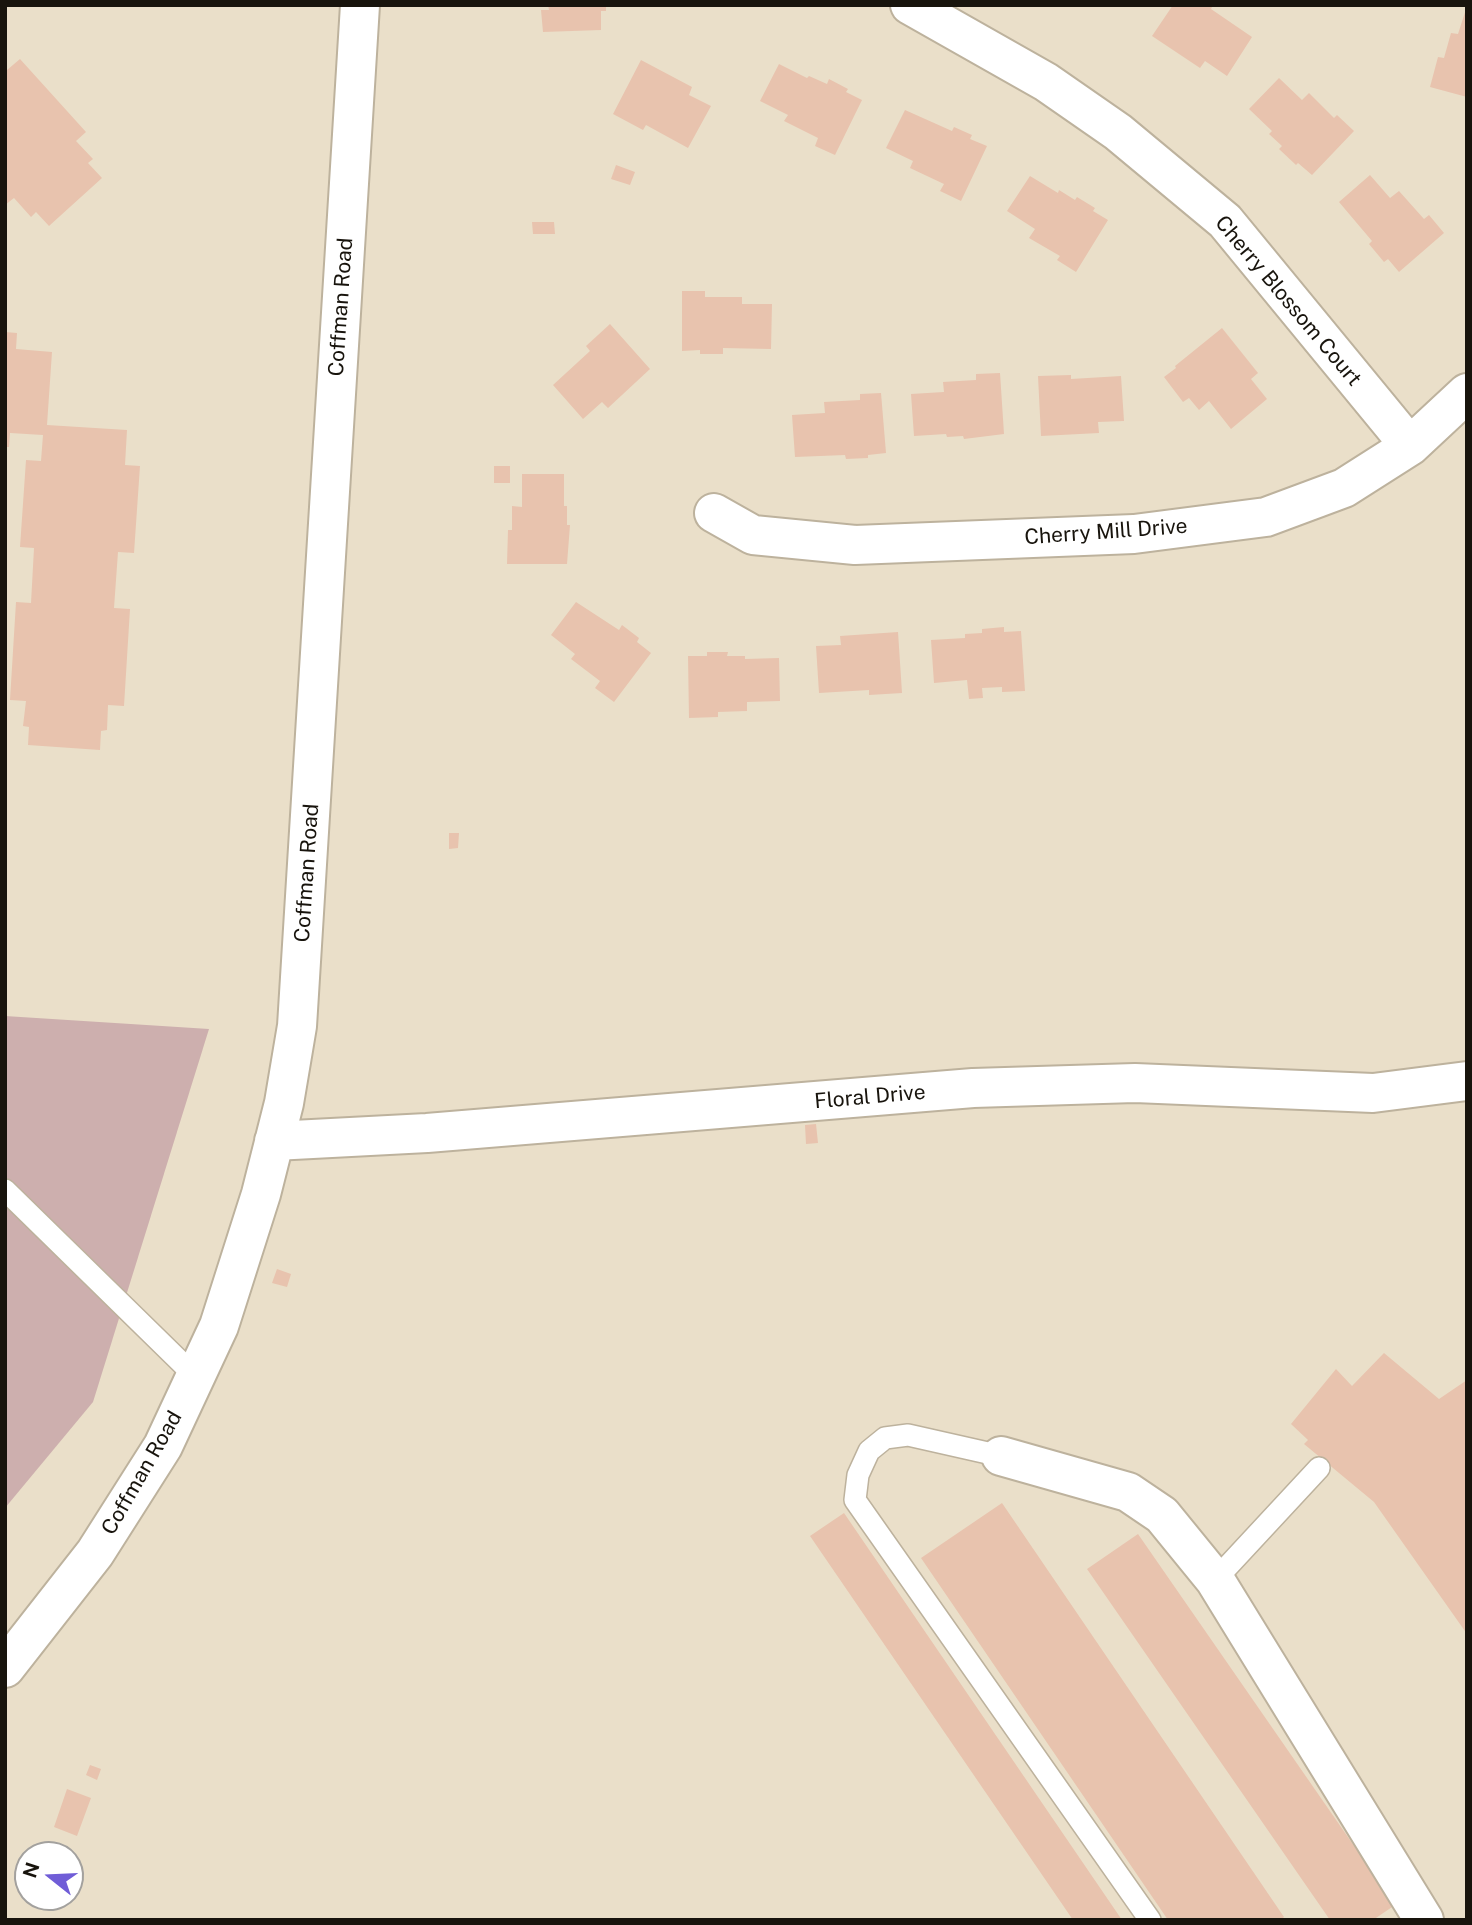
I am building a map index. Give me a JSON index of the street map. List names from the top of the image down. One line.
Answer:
{"streets":{"street":["Cherry Blossom Court","Coffman Road","Cherry Mill Drive","Floral Drive"]},"crossings":[["Cherry Blossom Court","Cherry Mill Drive"],["Coffman Road","Floral Drive"]],"north":"left"}
